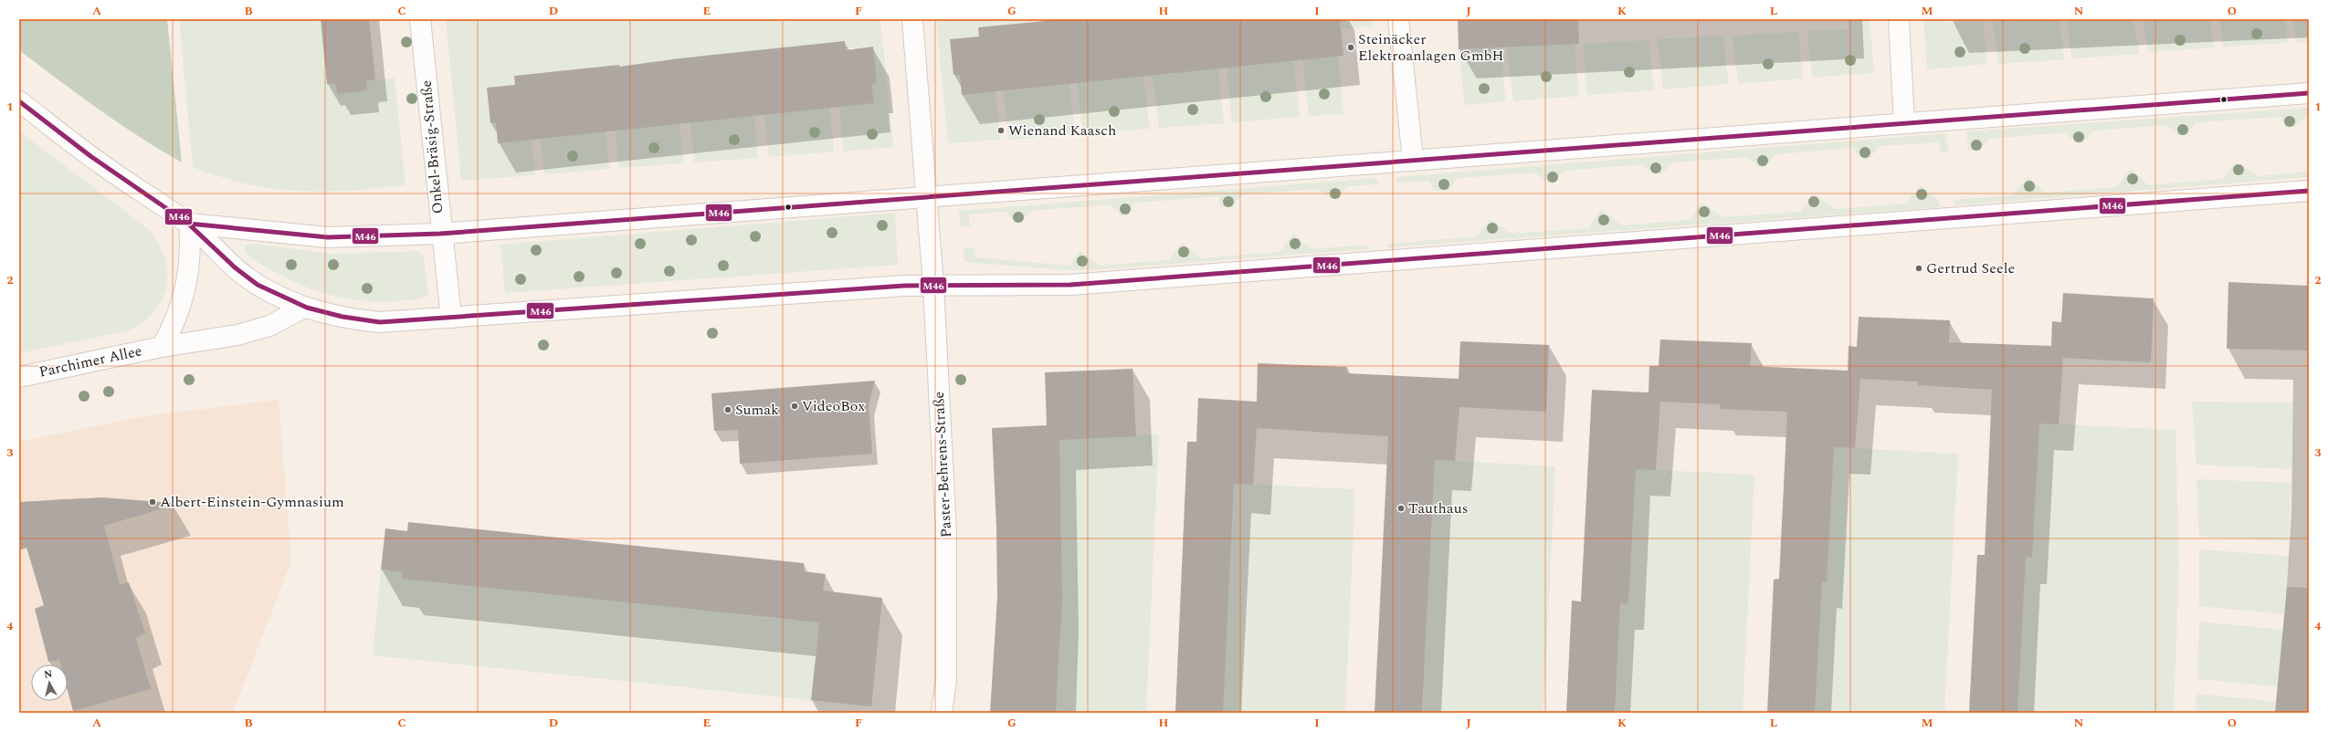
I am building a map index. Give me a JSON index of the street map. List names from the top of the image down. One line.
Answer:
{"streets":{"street":["Onkel-Bräsig-Straße","Parchimer Allee","Paster-Behrens-Straße"]},"places":["Steinäcker Elektroanlagen GmbH","Wienand Kaasch","Gertrud Seele","VideoBox","Sumak","Albert-Einstein-Gymnasium","Tauthaus"],"lines":["transit line M46"],"north":"top","grid":{"columns":["A","B","C","D","E","F","G","H","I","J","K","L","M","N","O"],"rows":["1","2","3","4"]}}
